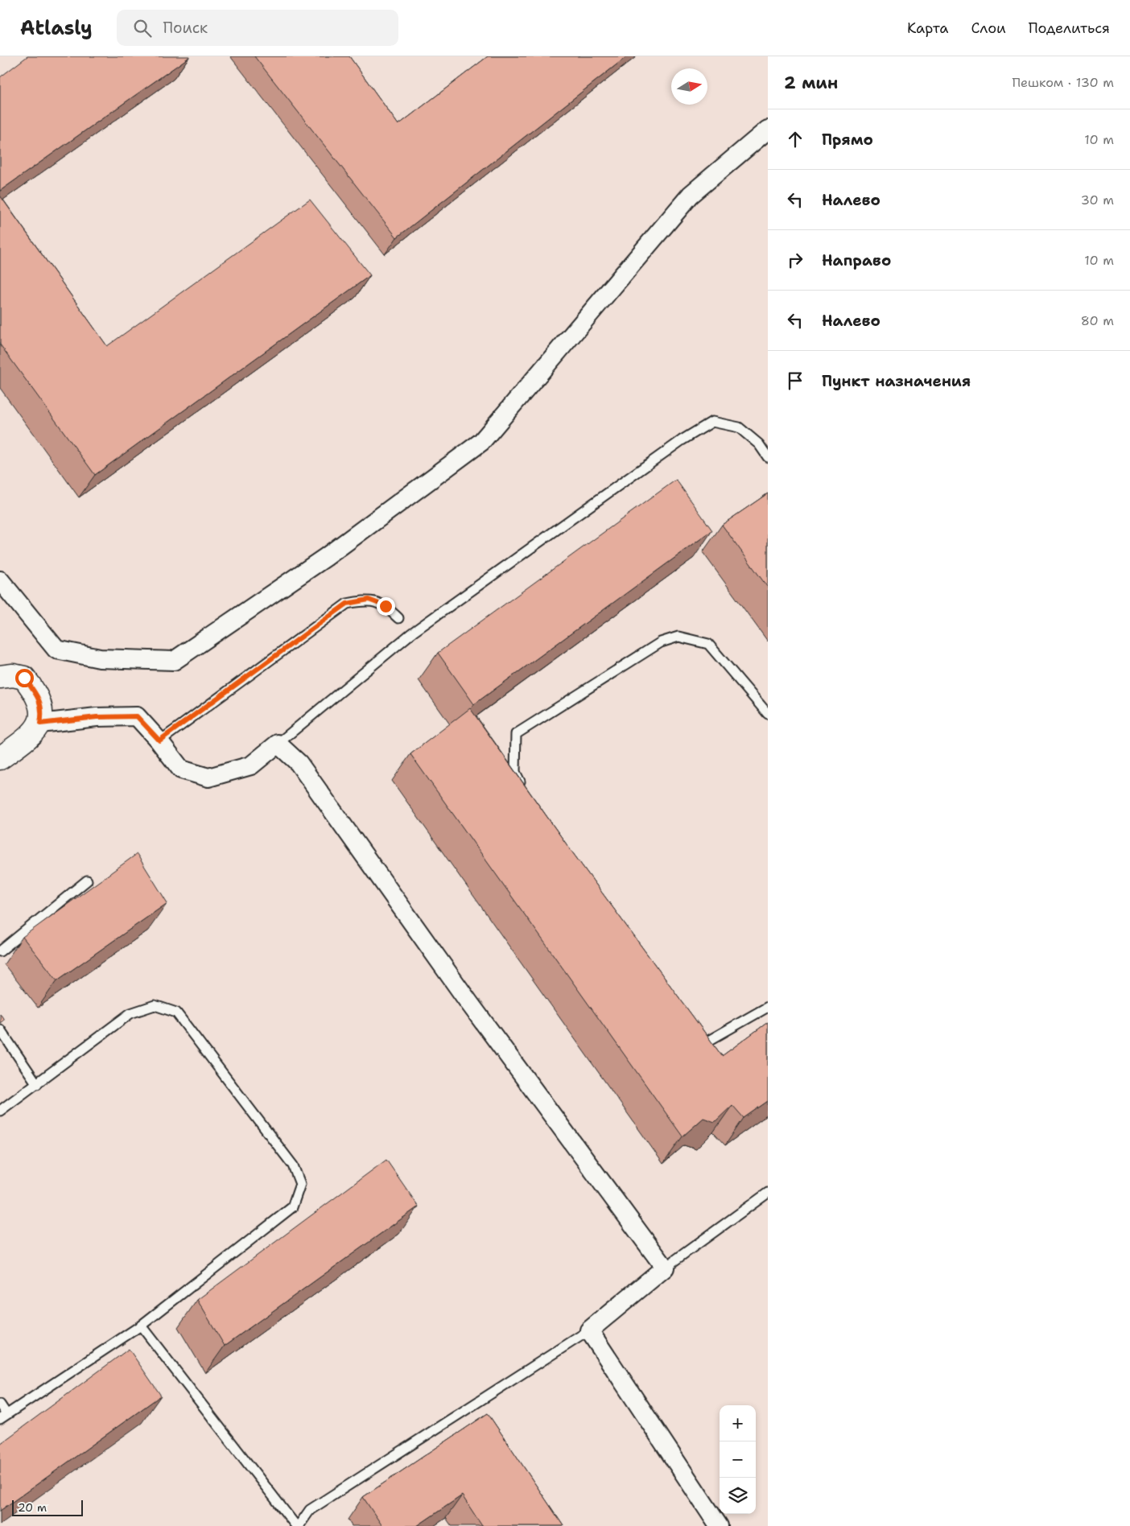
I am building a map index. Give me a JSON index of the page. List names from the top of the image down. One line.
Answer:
{"scale_bar":"20 m","north":"right","page":{"header":"Atlasly","search":"Поиск","nav":["Карта","Слои","Поделиться"],"heading":["2 мин","Пешком · 130 m"],"list":[["Прямо","10 m"],["Налево","30 m"],["Направо","10 m"],["Налево","80 m"],"Пункт назначения"],"map_buttons":["+","−"],"scale":"20 m"}}
